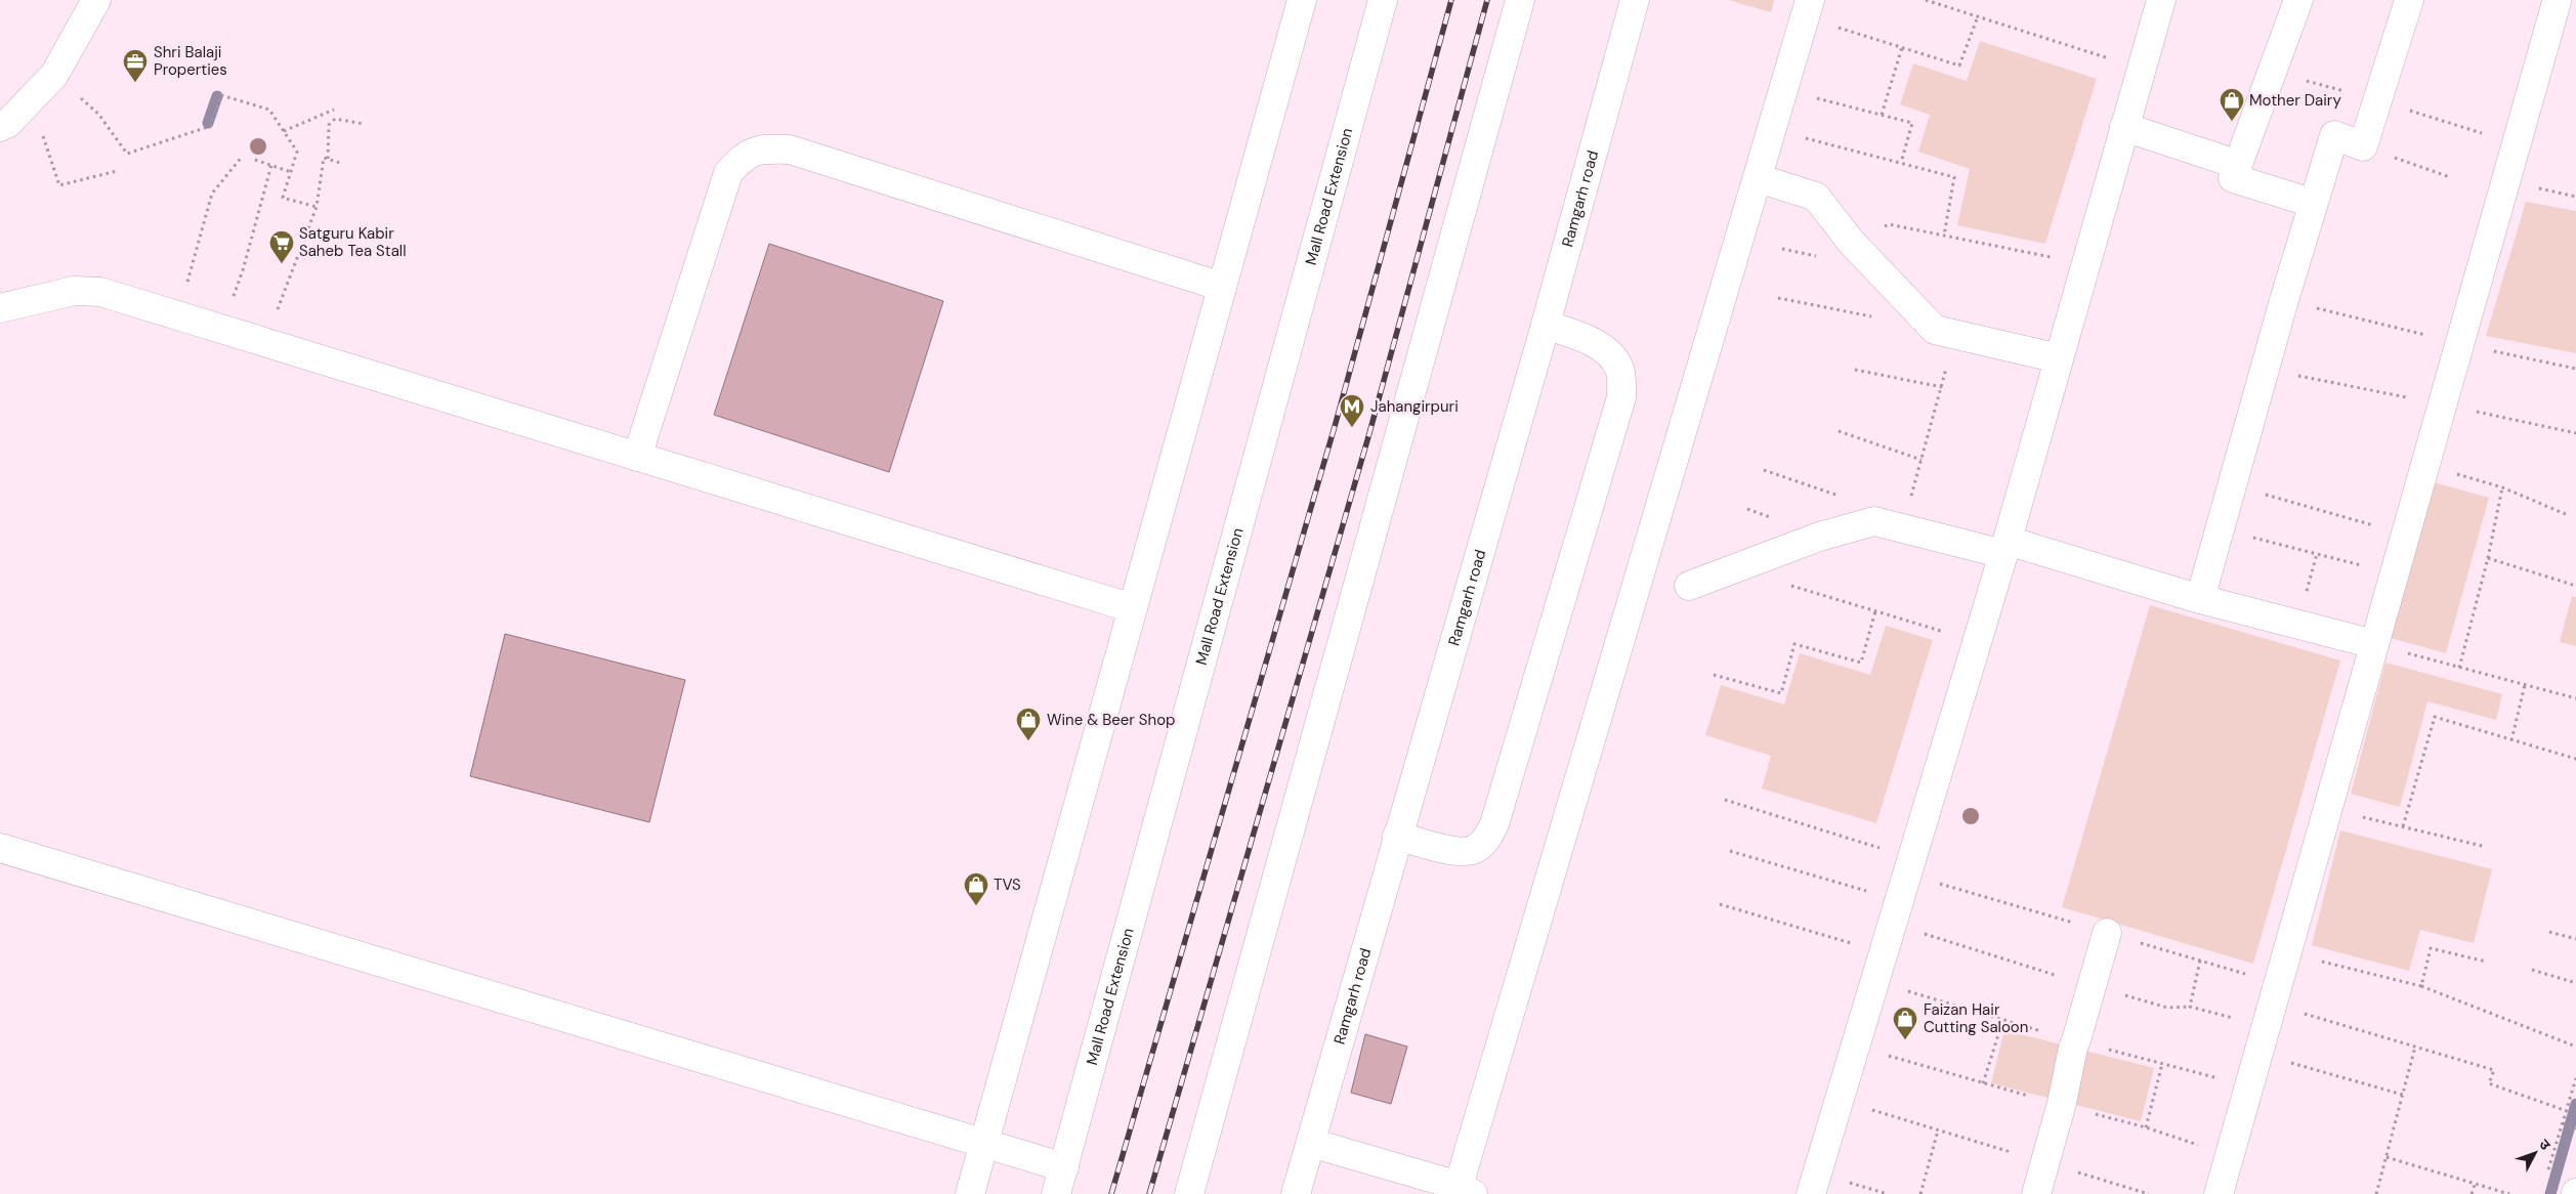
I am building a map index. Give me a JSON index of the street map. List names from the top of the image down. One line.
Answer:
{"streets":{"street":["Mall Road Extension","Ramgarh road"]},"places":{"office":["Shri Balaji Properties"],"shop":["Mother Dairy","Wine & Beer Shop","TVS","Faizan Hair Cutting Saloon"],"supermarket":["Satguru Kabir Saheb Tea Stall"],"metro station":["Jahangirpuri"]},"north":"top right"}
